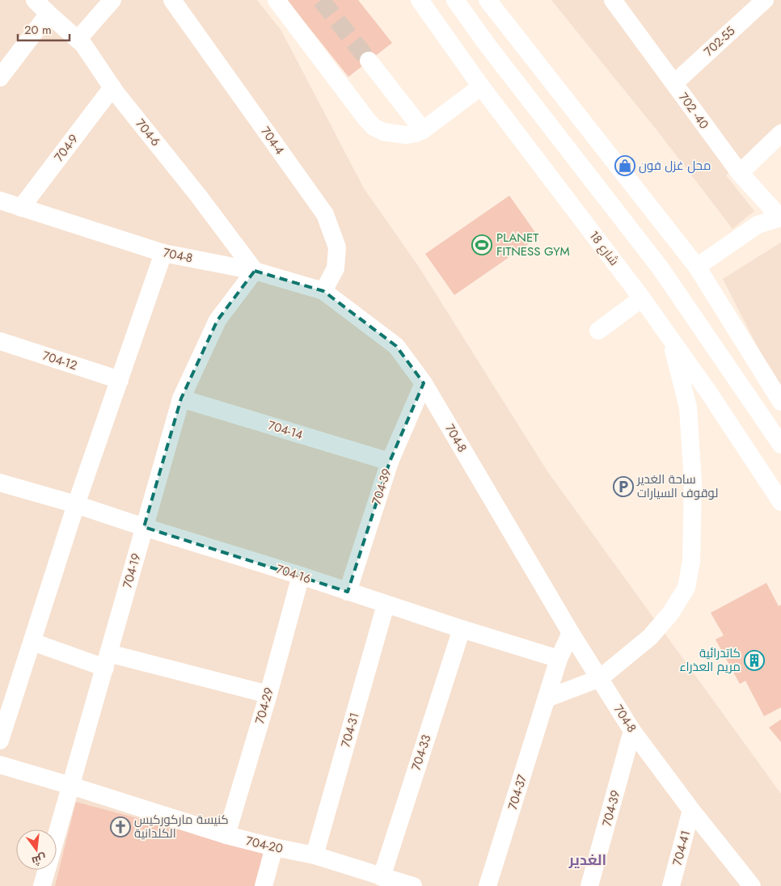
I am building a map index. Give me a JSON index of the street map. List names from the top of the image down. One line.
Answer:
{"streets":{"street":["702-55","702 -40","704-6","704-4","704-9","شارع 18","704-8","704-12","704-14","704-39","704-19","704-16","704-29","704-31","704-33","704-37","704-20","704-41"]},"crossings":[["702-55","702 -40"],["704-6","704-9"],["704-6","704-8"],["704-6","704-19"],["704-4","704-8"],["704-9","704-8"],["704-8","704-39"],["704-8","704-19"],["704-8","704-41"],["704-14","704-39"],["704-14","704-19"],["704-39","704-16"],["704-19","704-16"],["704-19","704-20"],["704-16","704-29"],["704-16","704-31"],["704-16","704-33"],["704-16","704-37"],["704-29","704-20"],["704-31","704-20"],["704-33","704-20"]],"districts":["الغدير"],"places":{"shop":["محل غزل فون"],"sports":["PLANET FITNESS GYM"],"parking":["ساحة الغدير لوقوف السيارات"],"building":["كاتدرائية مريم العذراء"],"church":["كنيسة ماركوركيس الكلدانية"]},"scale_bar":"20 m","north":"bottom"}
